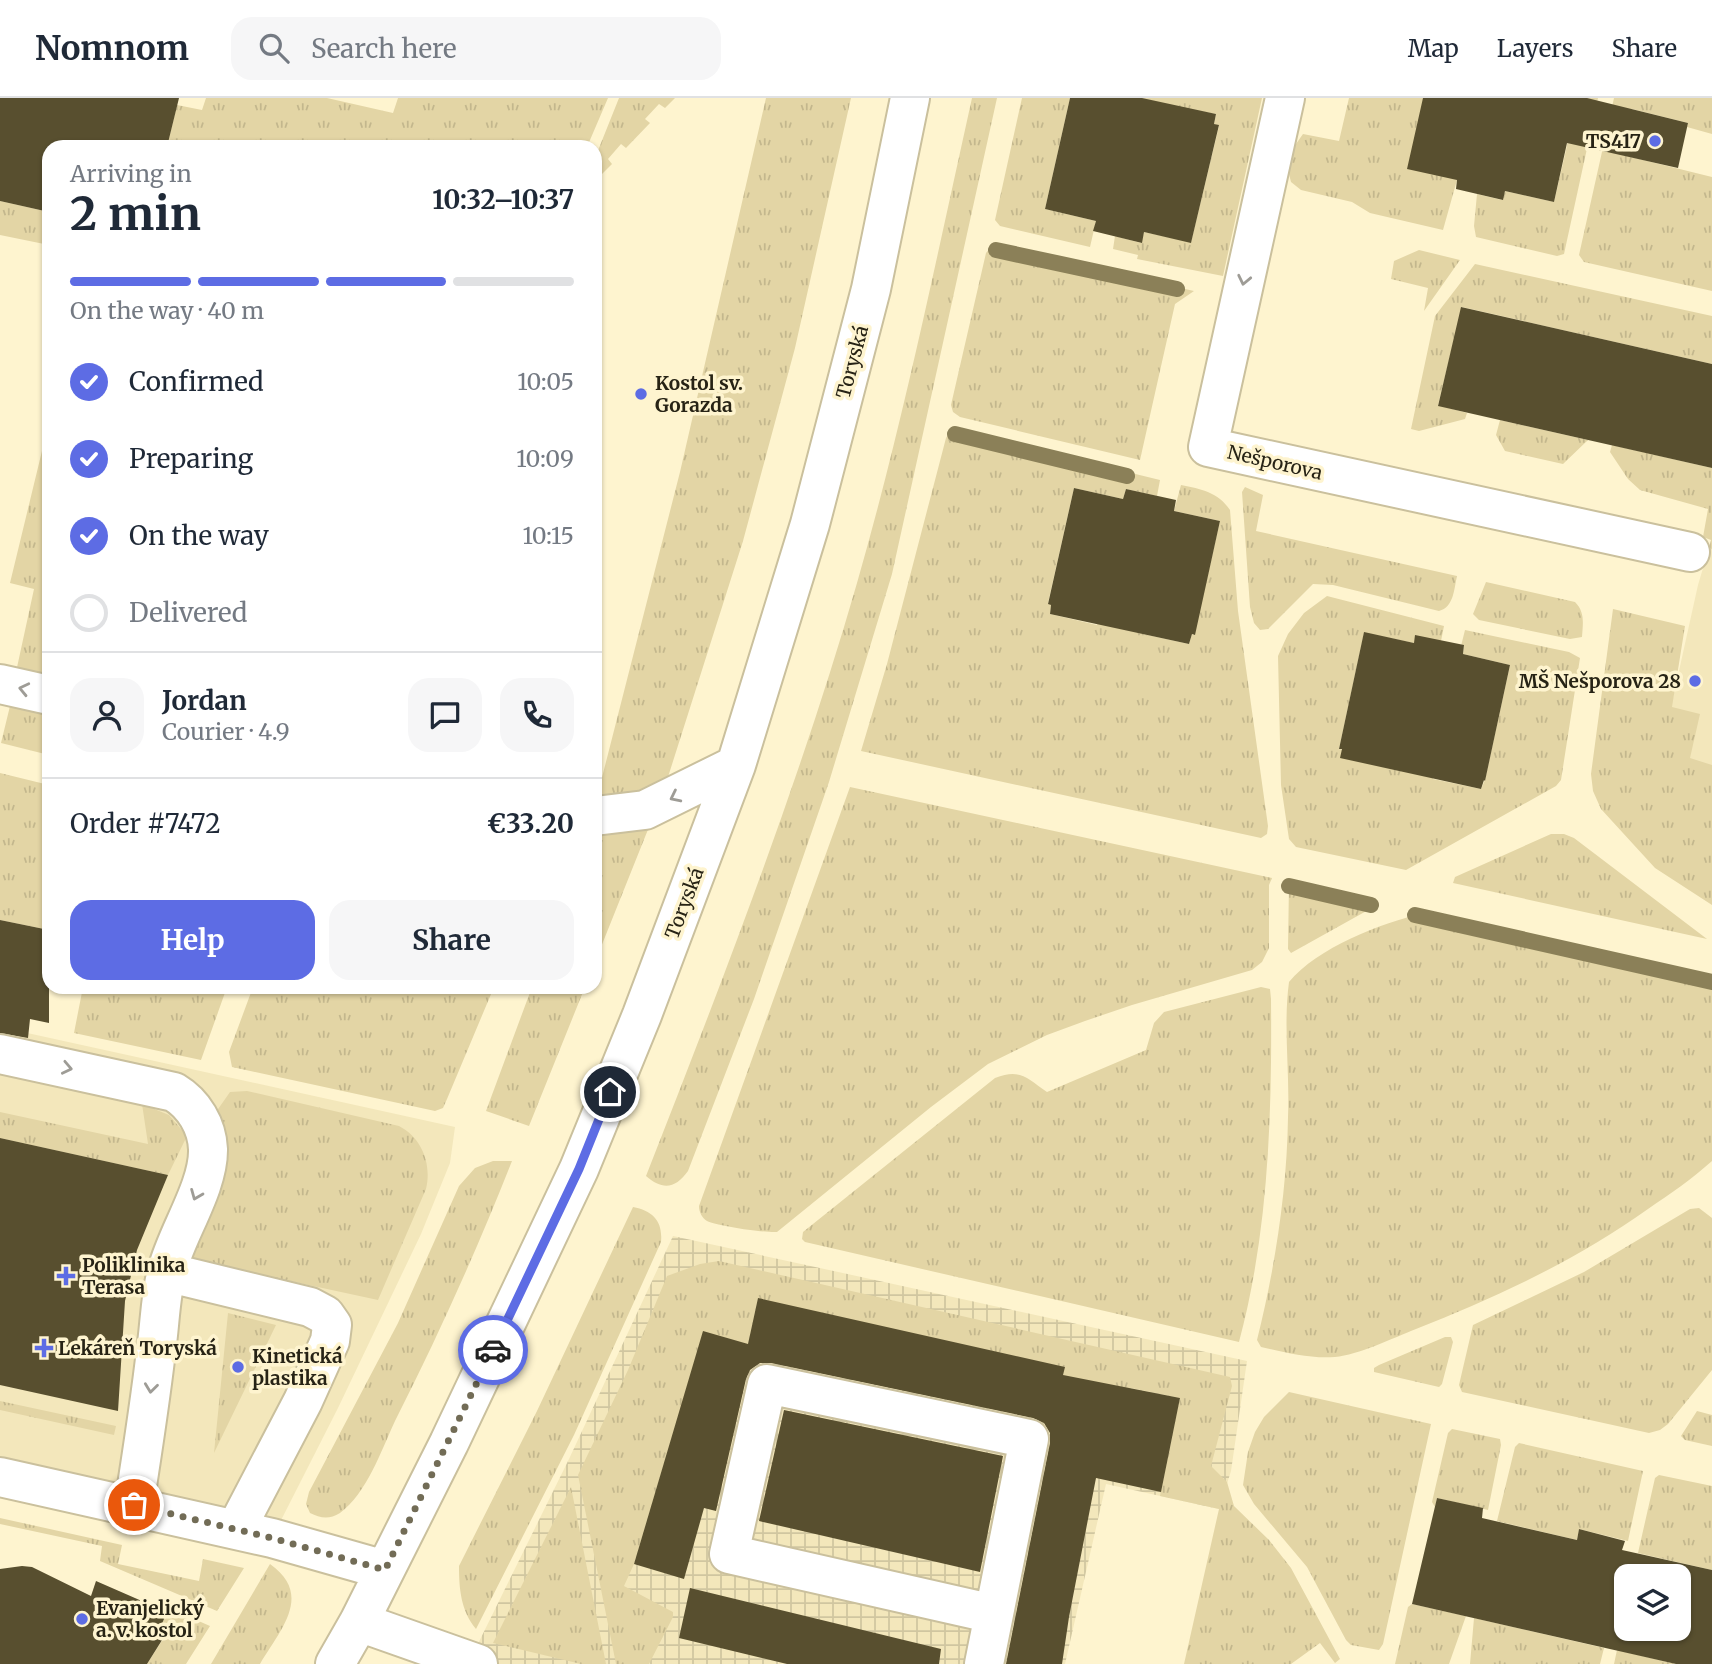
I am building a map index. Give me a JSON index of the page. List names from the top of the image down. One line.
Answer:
{"streets":{"street":["Toryská","Nešporova"]},"places":{"other":["TS417","Kostol sv. Gorazda","MŠ Nešporova 28","Kinetická plastika","Evanjelický a. v. kostol"],"health":["Poliklinika Terasa","Lekáreň Toryská"]},"page":{"header":"Nomnom","search":"Search here","nav":["Map","Layers","Share"],"heading":["2 min","Arriving in","10:32–10:37"],"panel":["Jordan","Courier · 4.9","Order #7472","€33.20"],"bar":"On the way · 40 m","list":[["Confirmed","10:05"],["Preparing","10:09"],["On the way","10:15"],"Delivered"],"buttons":["Help","Share"]}}
